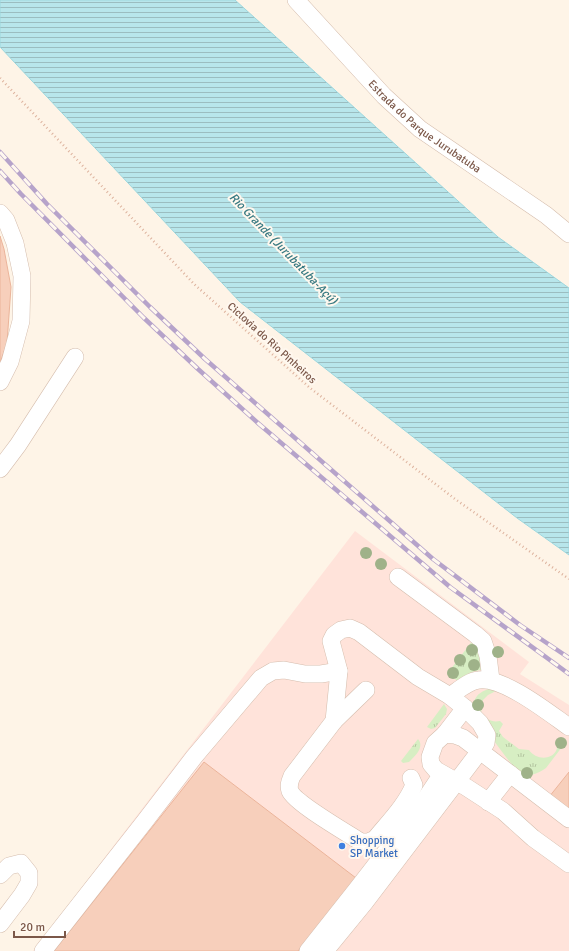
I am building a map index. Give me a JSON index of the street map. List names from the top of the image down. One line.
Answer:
{"streets":{"lane":["Estrada do Parque Jurubatuba"],"path":["Ciclovia do Rio Pinheiros"]},"water":["Rio Grande (Jurubatuba-Açú)"],"places":["Shopping SP Market"],"scale_bar":"20 m"}
